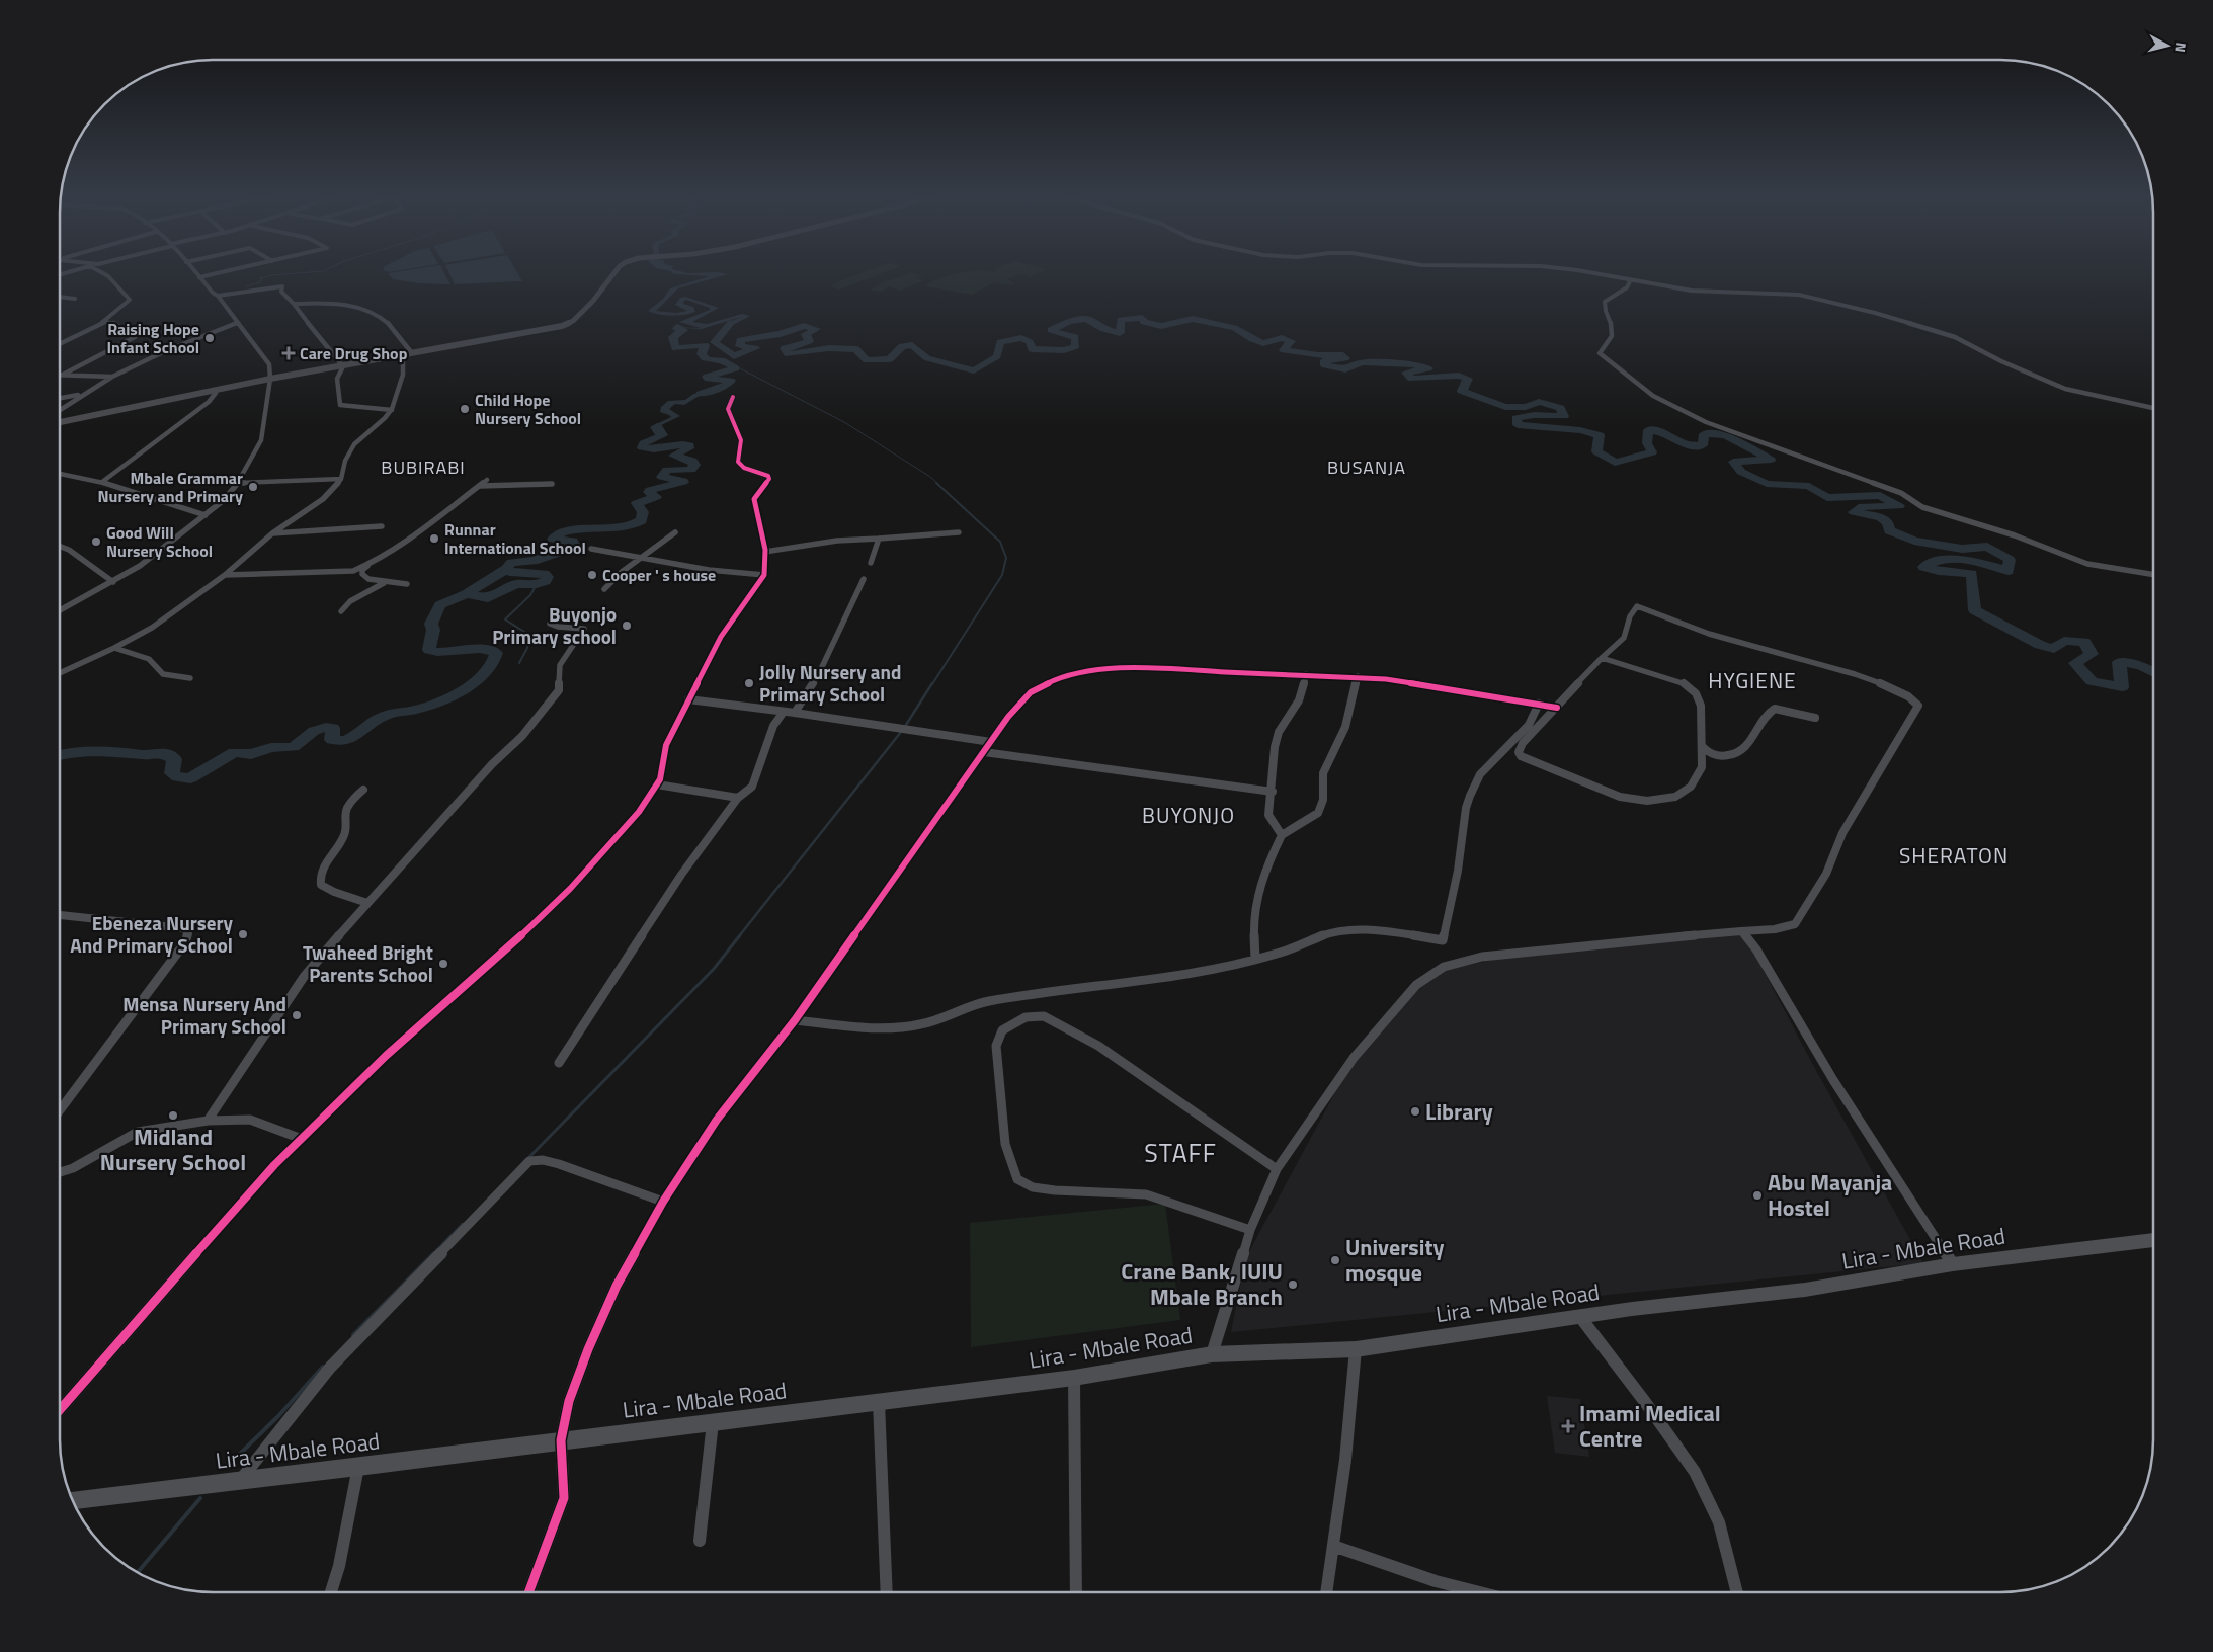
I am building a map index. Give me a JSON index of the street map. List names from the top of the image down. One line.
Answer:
{"streets":{"main road":["Lira - Mbale Road"]},"districts":["BUBIRABI","BUSANJA","HYGIENE","BUYONJO","SHERATON","STAFF"],"places":{"other":["Raising Hope Infant School","Child Hope Nursery School","Mbale Grammar Nursery and Primary","Runnar International School","Good Will Nursery School","Cooper ' s house","Buyonjo Primary school","Jolly Nursery and Primary School","Ebeneza Nursery And Primary School","Twaheed Bright Parents School","Mensa Nursery And Primary School","Library","Midland Nursery School","Abu Mayanja Hostel","University mosque","Crane Bank, IUIU Mbale Branch"],"health":["Care Drug Shop","Imami Medical Centre"]},"north":"right"}
